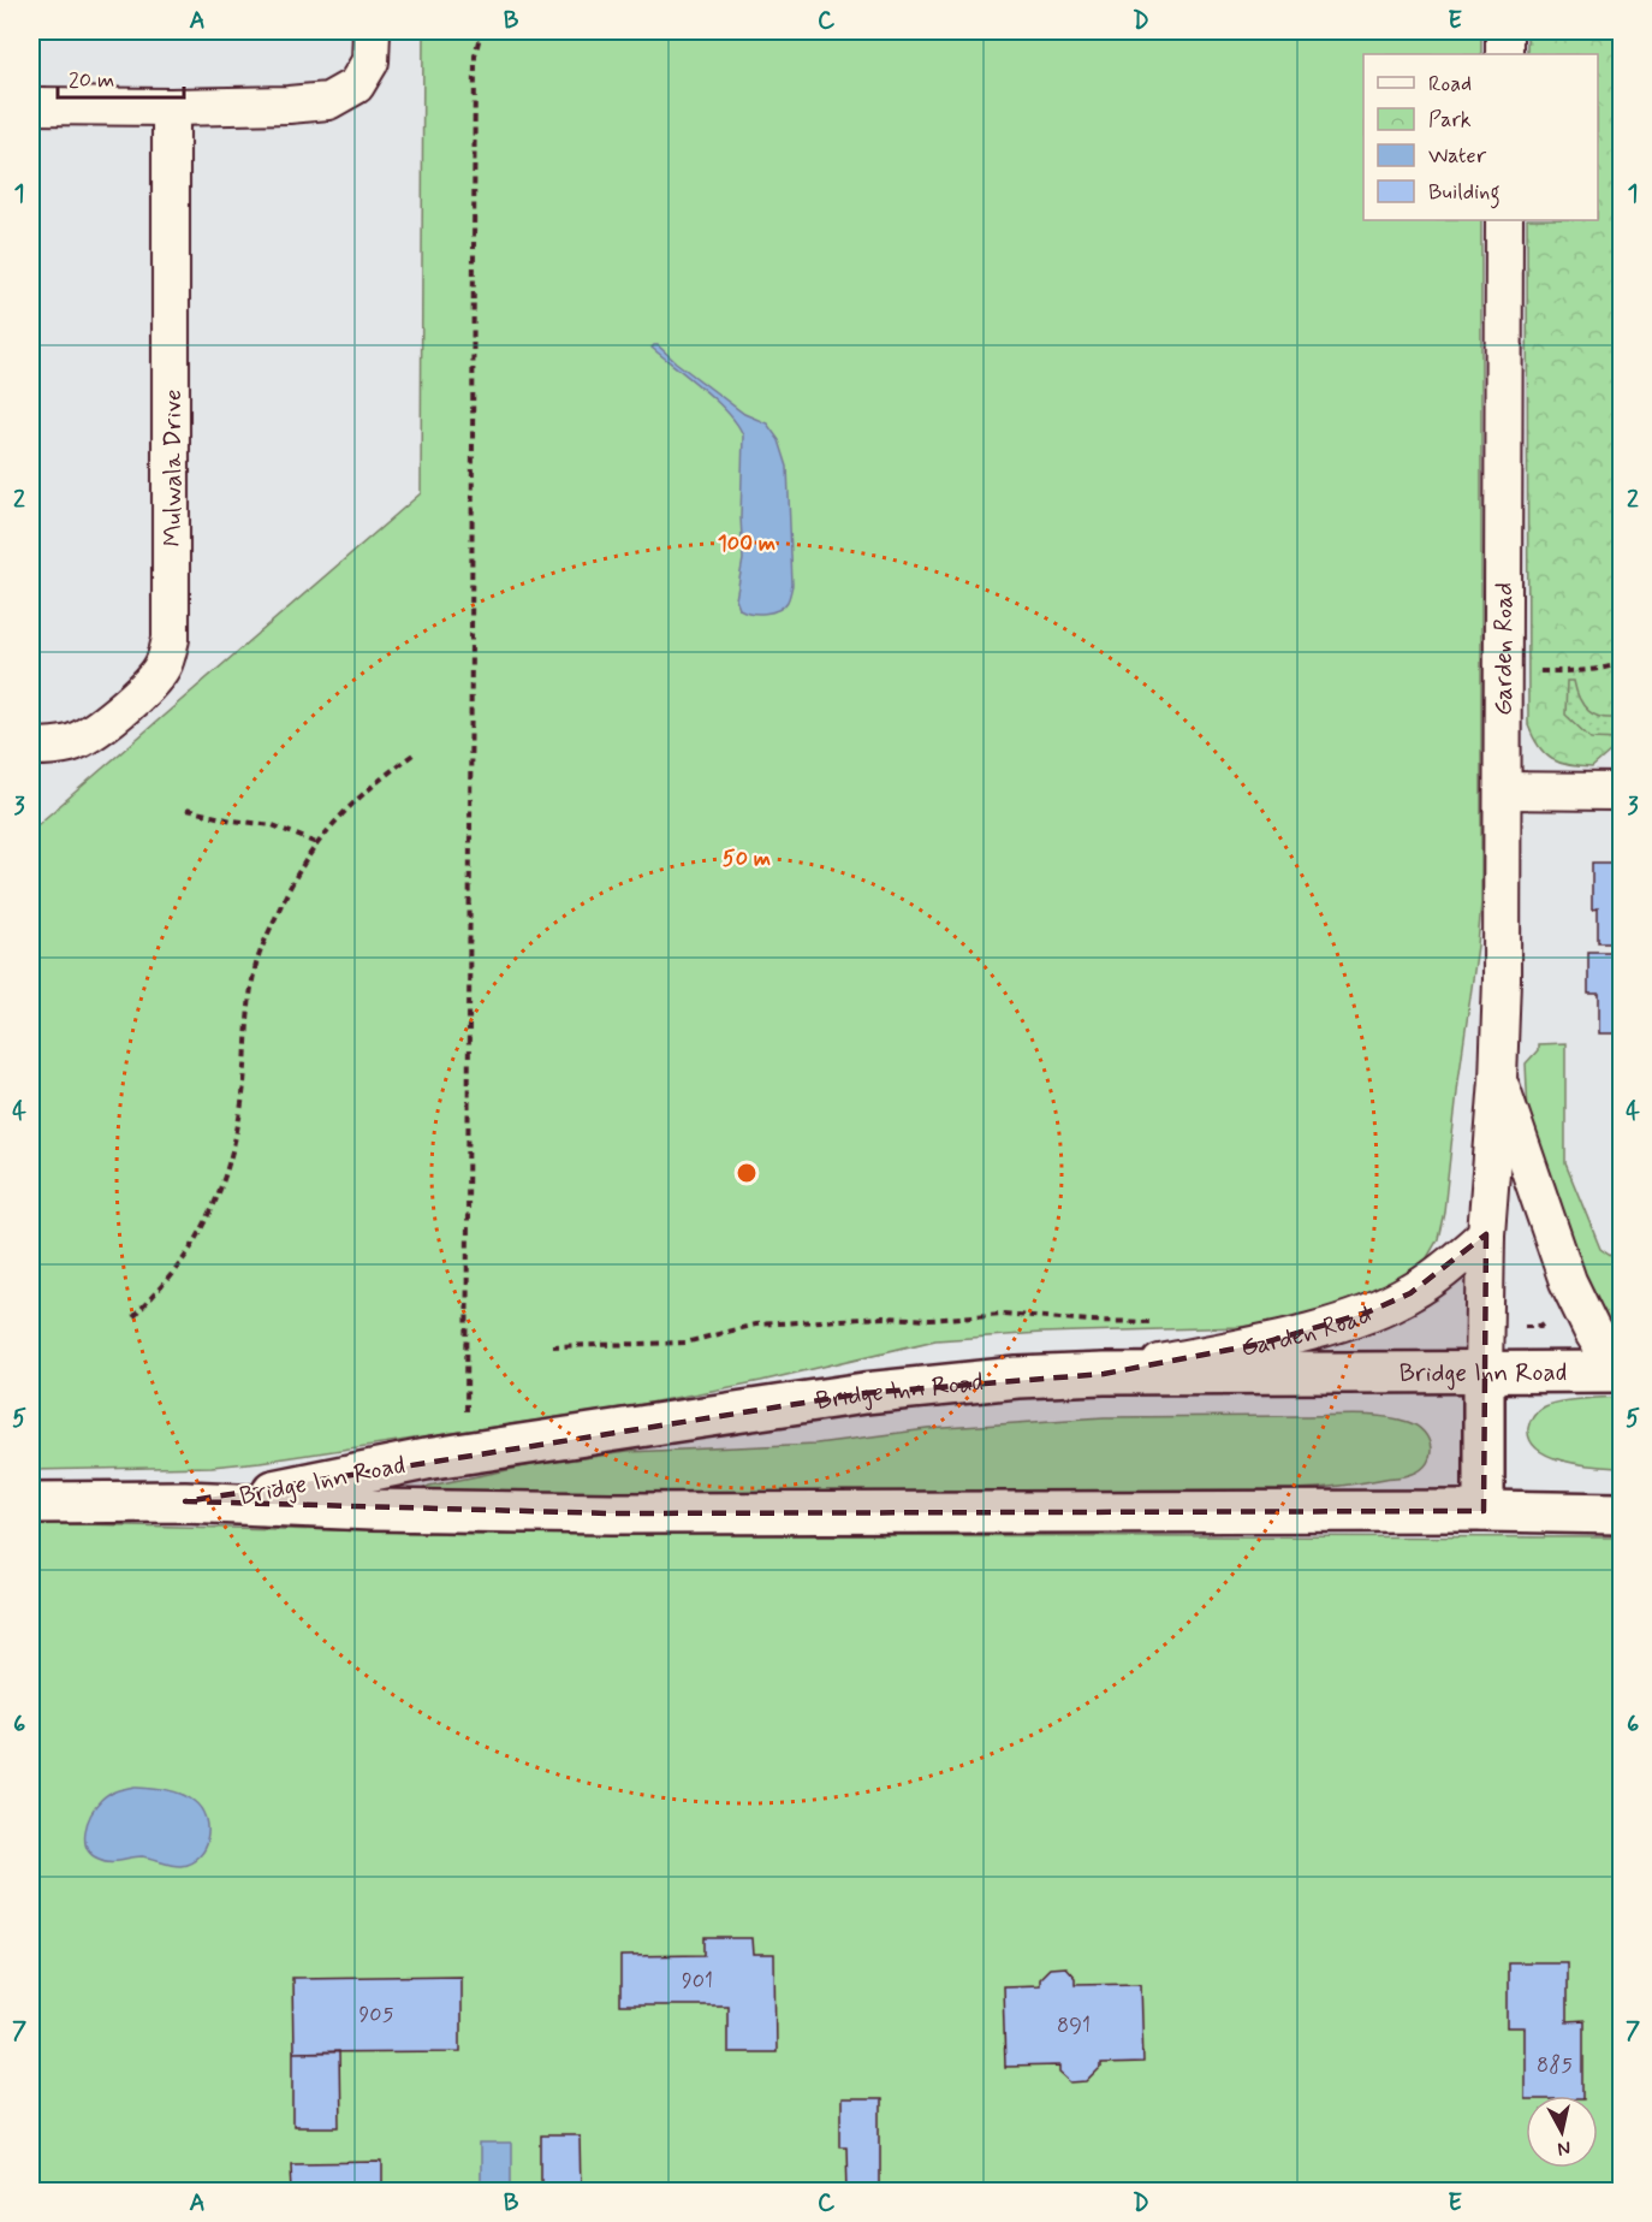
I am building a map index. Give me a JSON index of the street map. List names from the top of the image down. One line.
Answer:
{"streets":{"main road":["Garden Road","Bridge Inn Road"],"street":["Mulwala Drive"]},"crossings":[["Garden Road","Bridge Inn Road"]],"house_numbers":["901","905","891","885"],"legend":["Road","Park","Water","Building"],"scale_bar":"20 m","north":"bottom","grid":{"columns":["A","B","C","D","E"],"rows":["1","2","3","4","5","6","7"]},"rings":["100 m","50 m"]}
